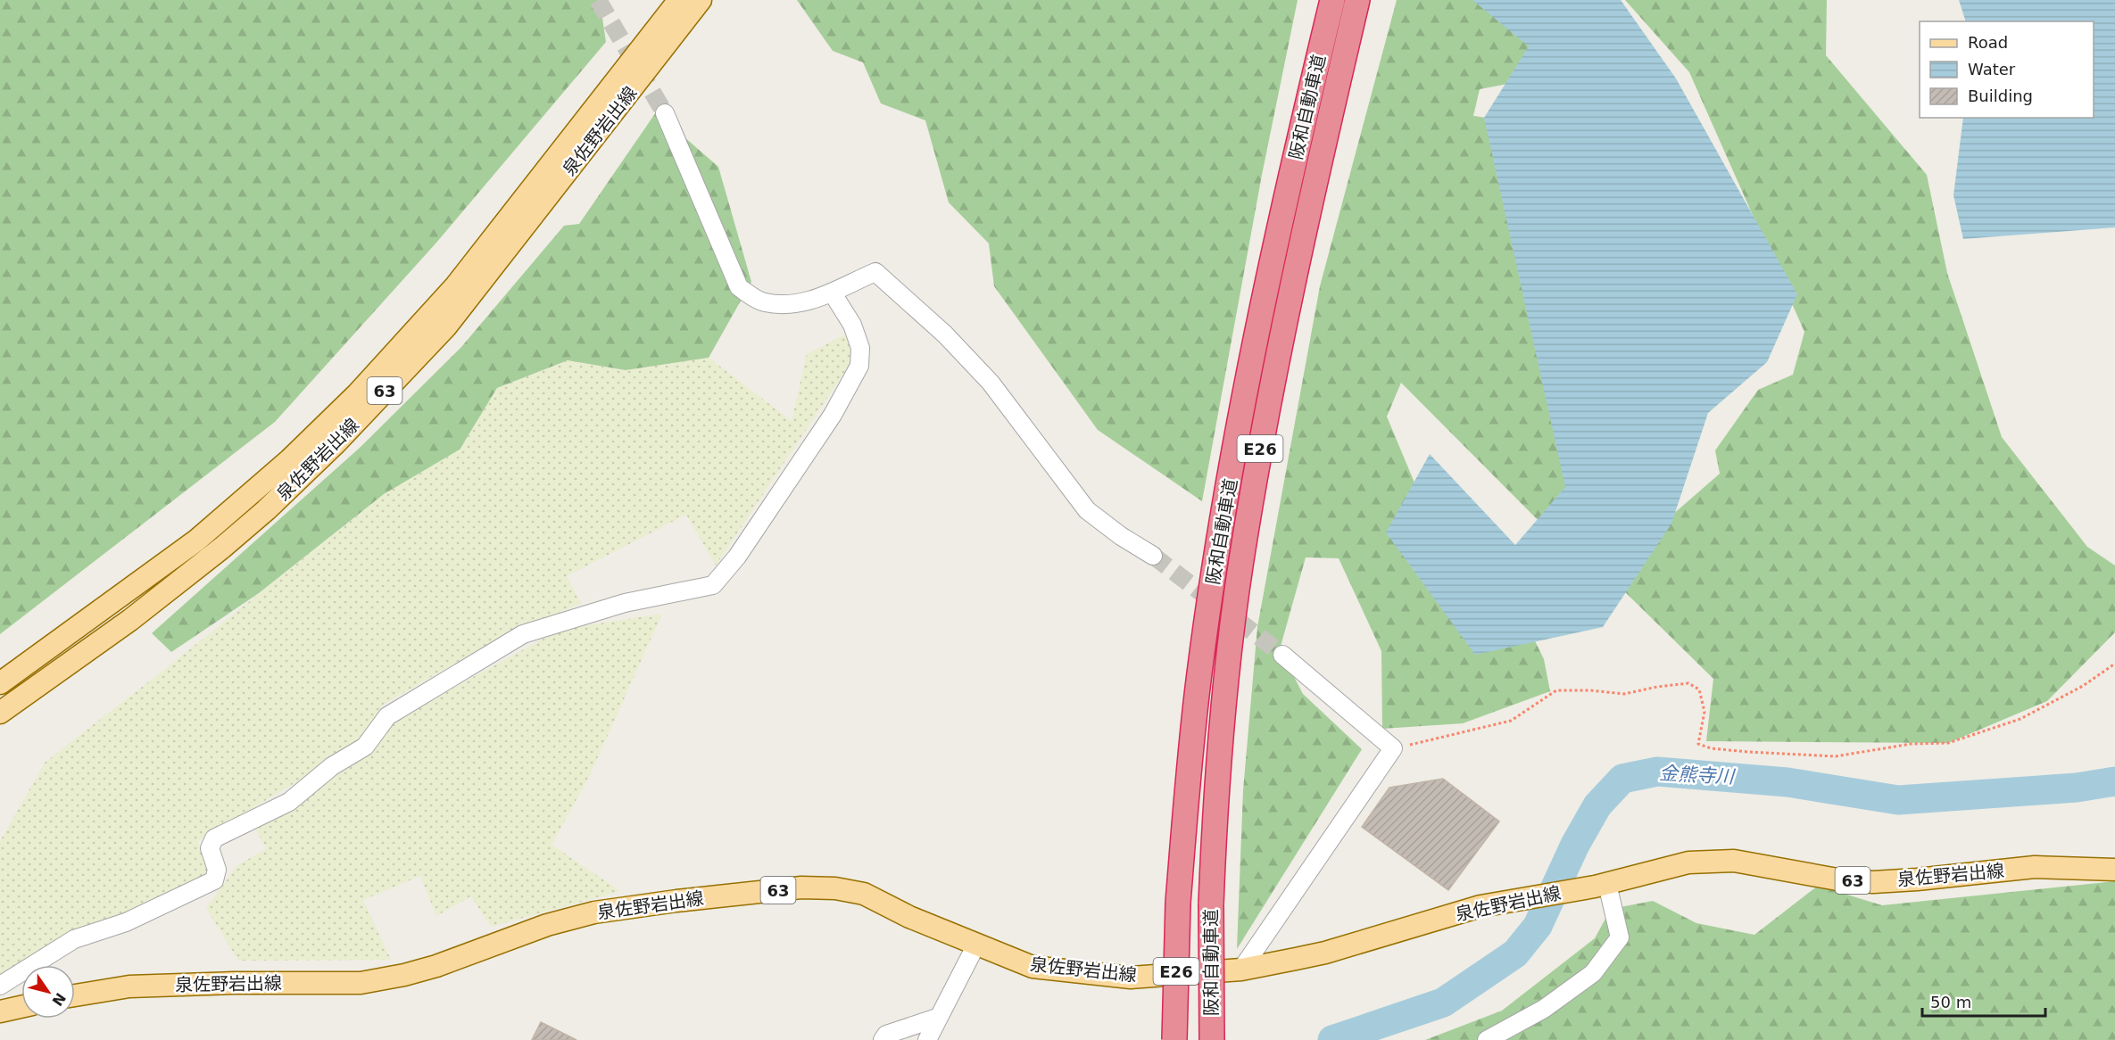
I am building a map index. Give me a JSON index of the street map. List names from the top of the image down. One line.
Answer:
{"streets":{"highway":["阪和自動車道","E26"],"main road":["泉佐野岩出線","63"]},"water":["金熊寺川"],"legend":["Road","Water","Building"],"scale_bar":"50 m","north":"bottom right"}
